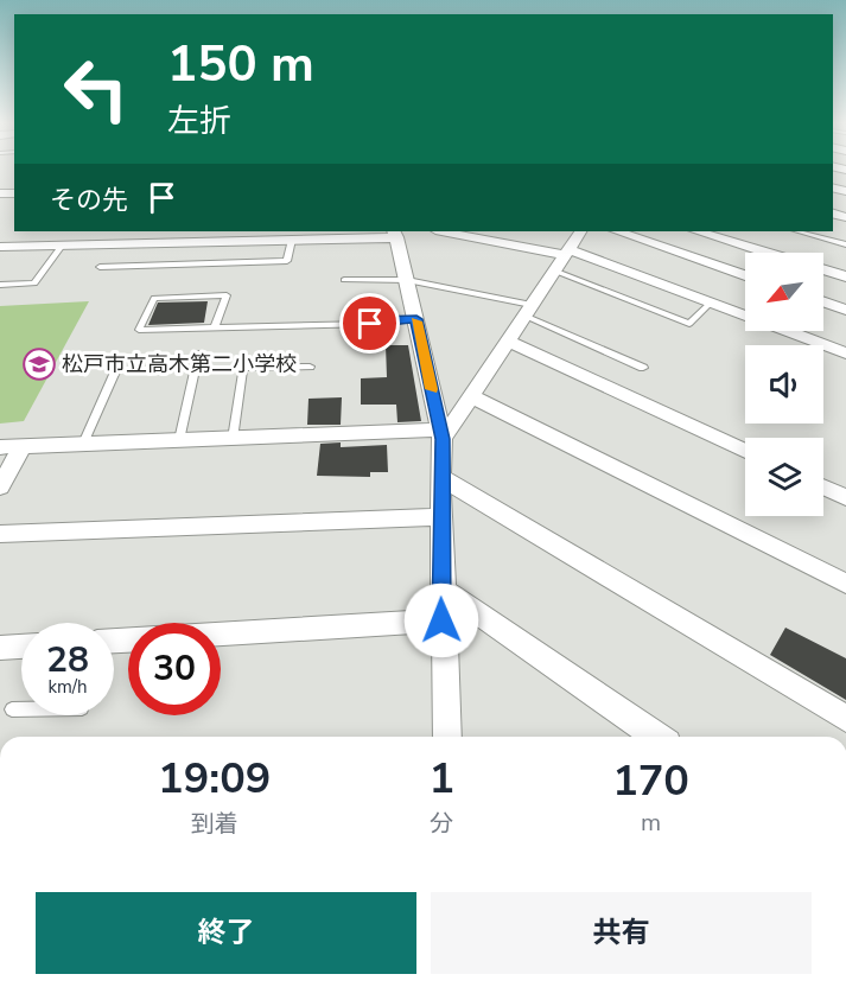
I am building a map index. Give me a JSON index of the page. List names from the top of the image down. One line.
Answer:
{"places":{"school or university":["松戸市立高木第二小学校"]},"north":"bottom left","page":{"turn":["150 m","左折"],"then":"その先","speed":"28 km/h","limit":"30","eta":["19:09","到着","1","分","170","m"],"buttons":["終了","共有"]}}
